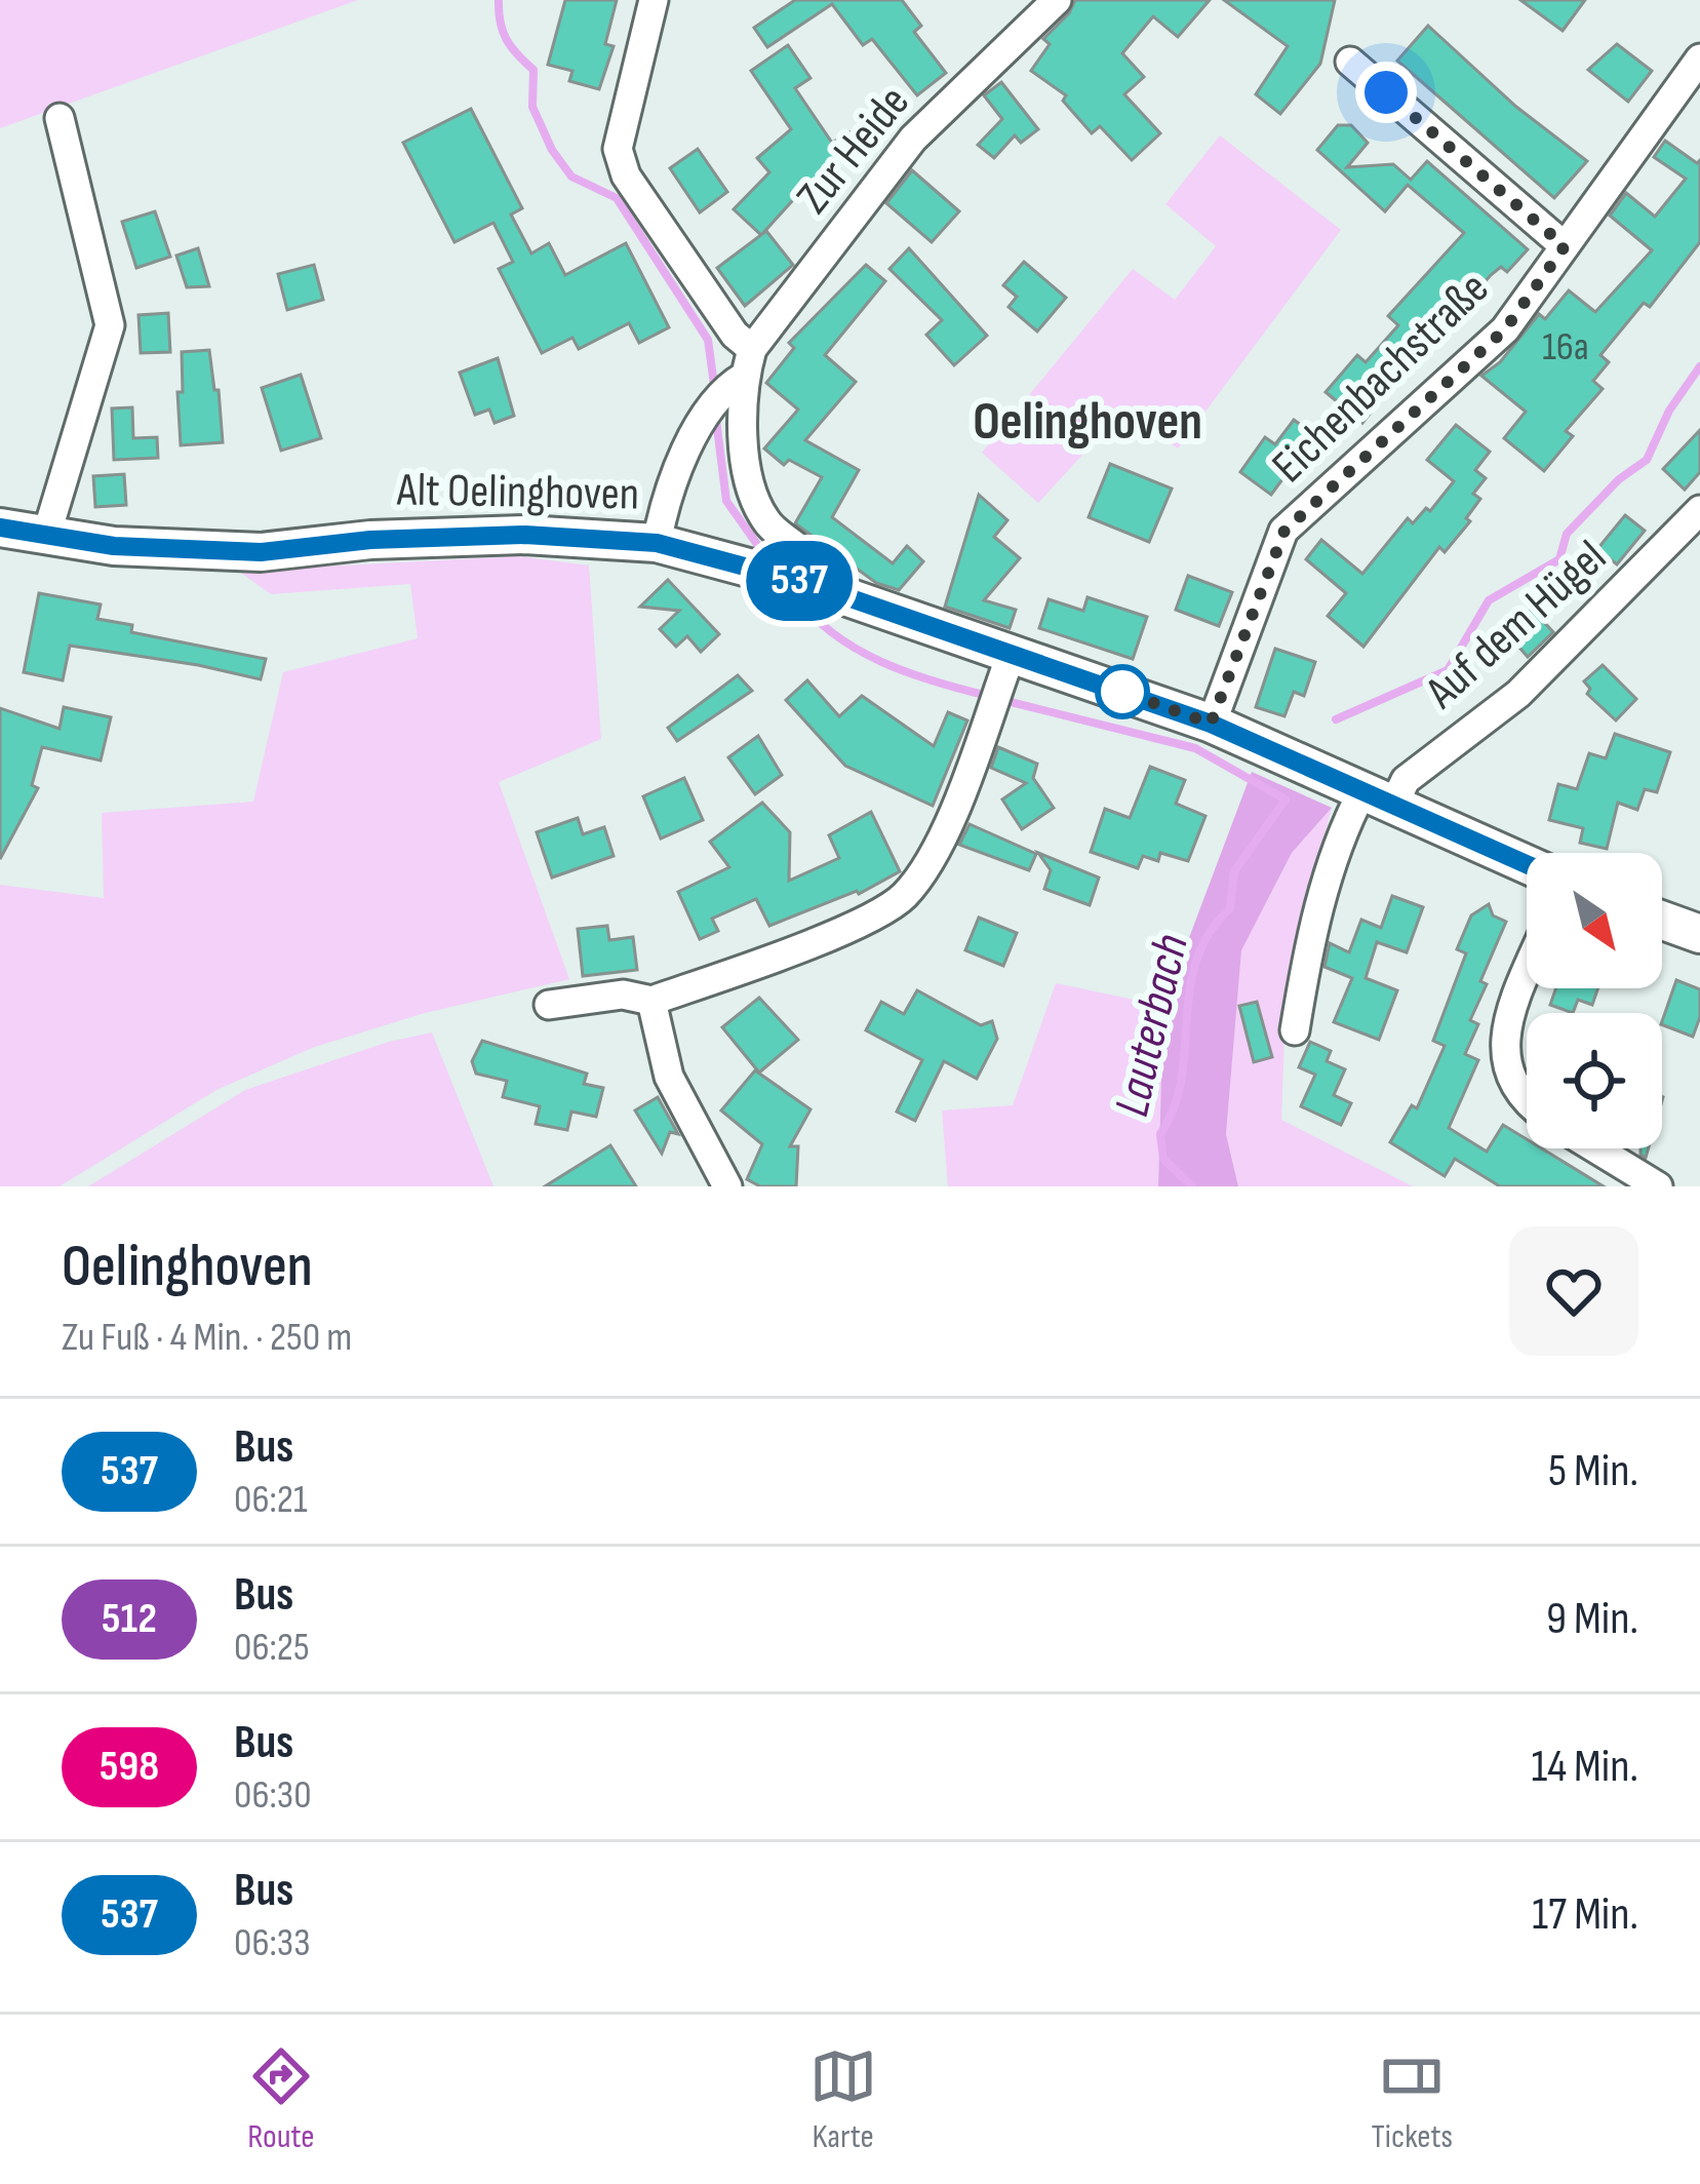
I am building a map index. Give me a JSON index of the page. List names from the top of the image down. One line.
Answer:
{"streets":{"main road":["Alt Oelinghoven"],"street":["Zur Heide","Eichenbachstraße","Auf dem Hügel"]},"crossings":[["Zur Heide","Alt Oelinghoven"],["Eichenbachstraße","Alt Oelinghoven"],["Alt Oelinghoven","Auf dem Hügel"]],"districts":["Oelinghoven"],"water":["Lauterbach"],"lines":["bus line 537"],"house_numbers":["16a"],"north":"bottom right","page":{"on_map":"537","heading":["Oelinghoven","Zu Fuß · 4 Min. · 250 m"],"list":[{"mark":"537","name":"Bus","note":"06:21","value":"5 Min."},{"mark":"512","name":"Bus","note":"06:25","value":"9 Min."},{"mark":"598","name":"Bus","note":"06:30","value":"14 Min."},{"mark":"537","name":"Bus","note":"06:33","value":"17 Min."}],"tabs":["Route","Karte","Tickets"]}}
